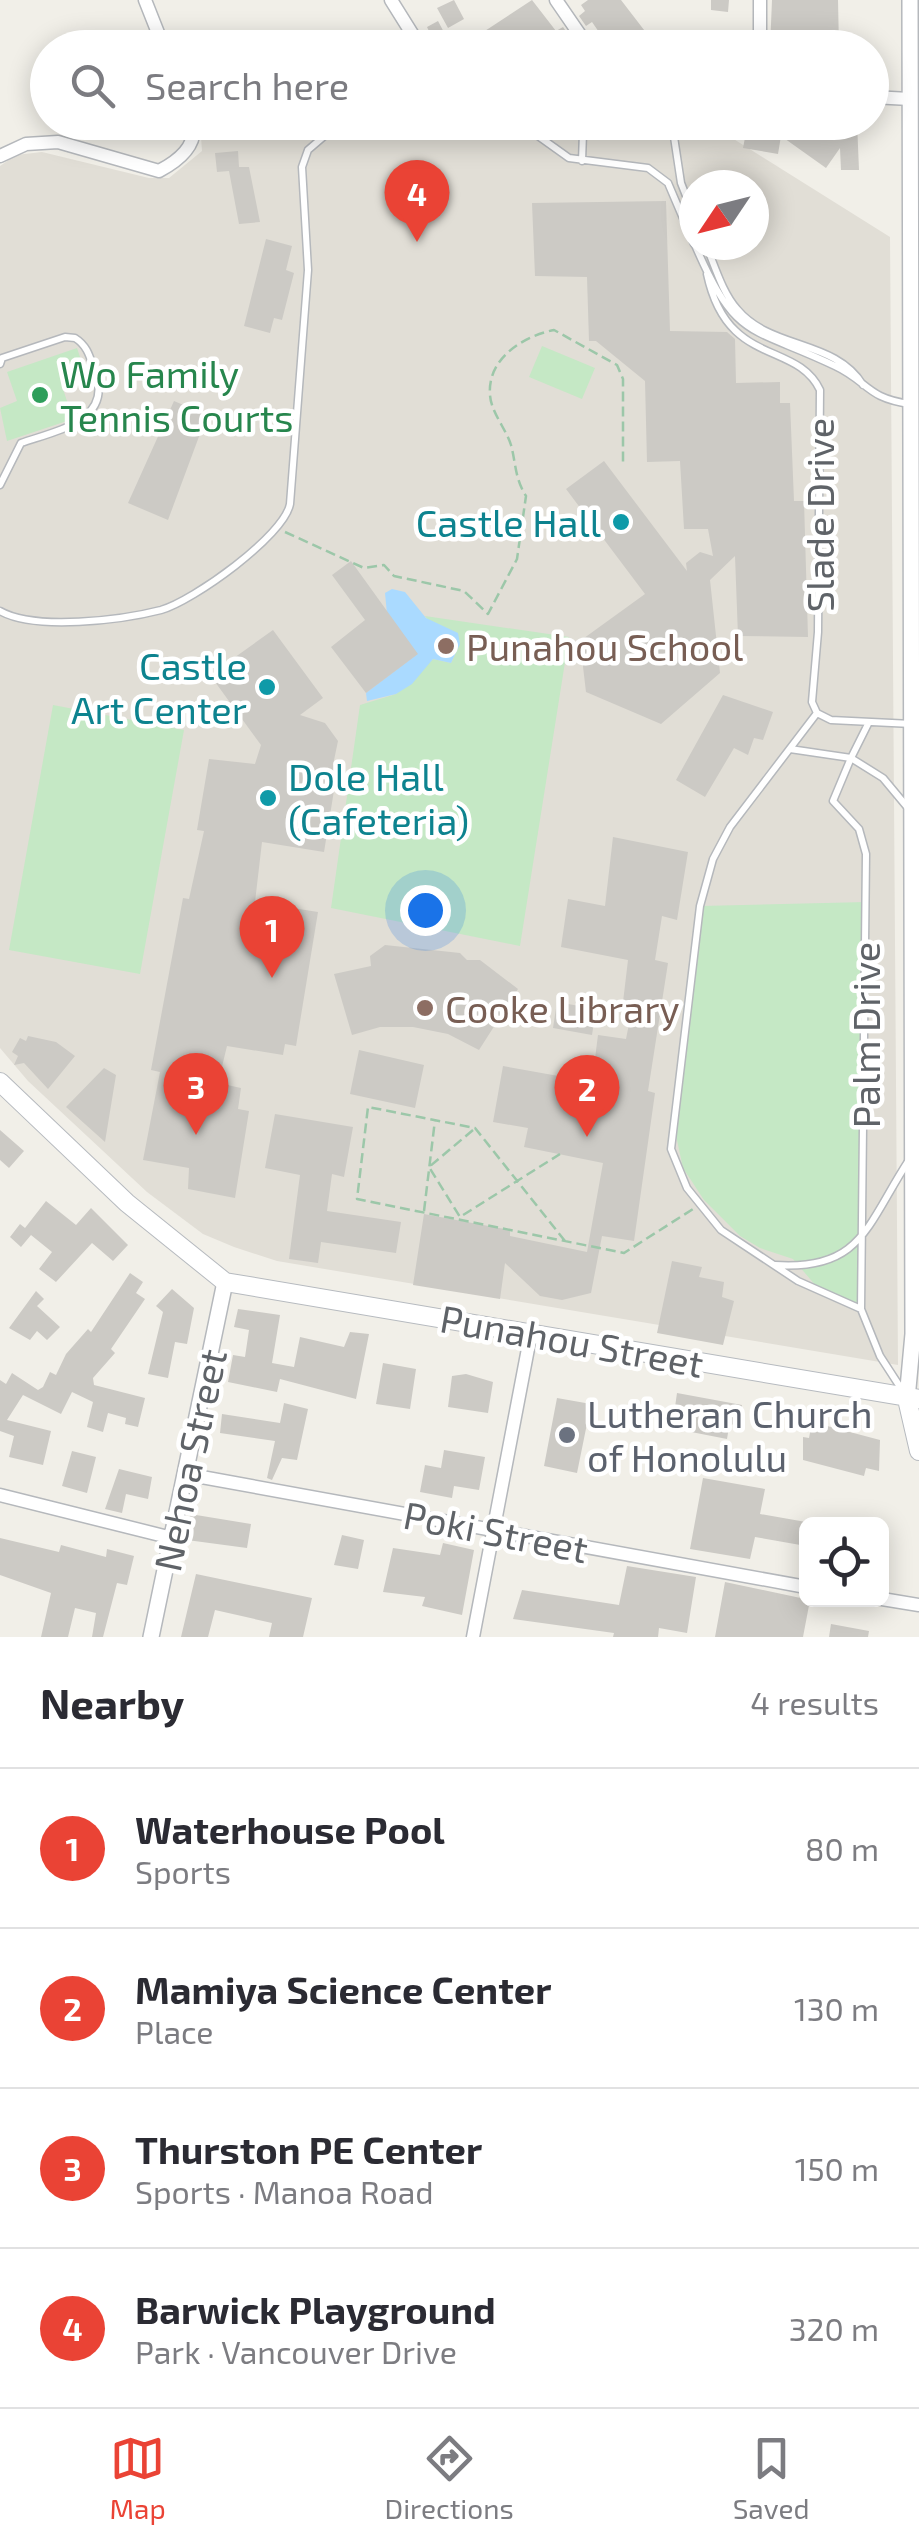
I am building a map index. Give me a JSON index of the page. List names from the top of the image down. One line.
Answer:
{"streets":{"main road":["Punahou Street"],"street":["Nehoa Street","Poki Street"],"lane":["Slade Drive","Palm Drive"]},"crossings":[["Palm Drive","Punahou Street"],["Punahou Street","Nehoa Street"],["Nehoa Street","Poki Street"]],"places":["Wo Family Tennis Courts","Castle Hall","Punahou School","Castle Art Center","Dole Hall (Cafeteria)","Cooke Library","Lutheran Church of Honolulu"],"north":"bottom left","page":{"search":"Search here","pins":["4","1","3","2"],"heading":["Nearby","4 results"],"list":[{"mark":"1","name":"Waterhouse Pool","note":"Sports","value":"80 m"},{"mark":"2","name":"Mamiya Science Center","note":"Place","value":"130 m"},{"mark":"3","name":"Thurston PE Center","note":"Sports · Manoa Road","value":"150 m"},{"mark":"4","name":"Barwick Playground","note":"Park · Vancouver Drive","value":"320 m"}],"nav":["Map","Directions","Saved"]}}
